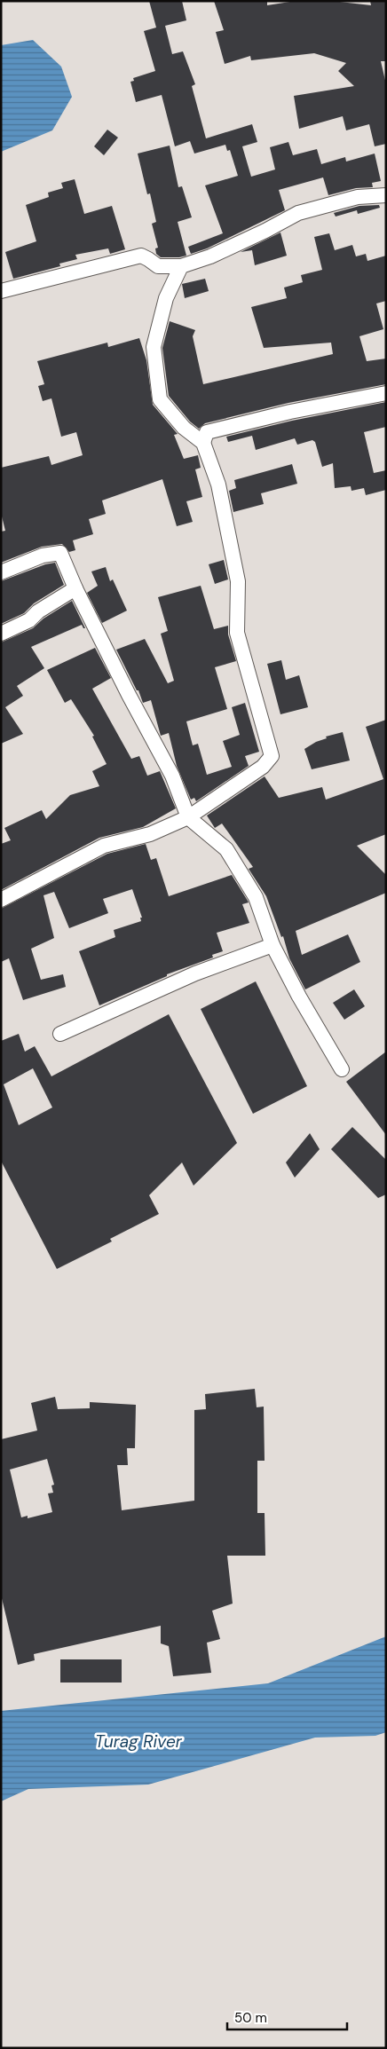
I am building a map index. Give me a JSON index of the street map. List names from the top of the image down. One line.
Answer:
{"water":["Turag River"],"scale_bar":"50 m"}
